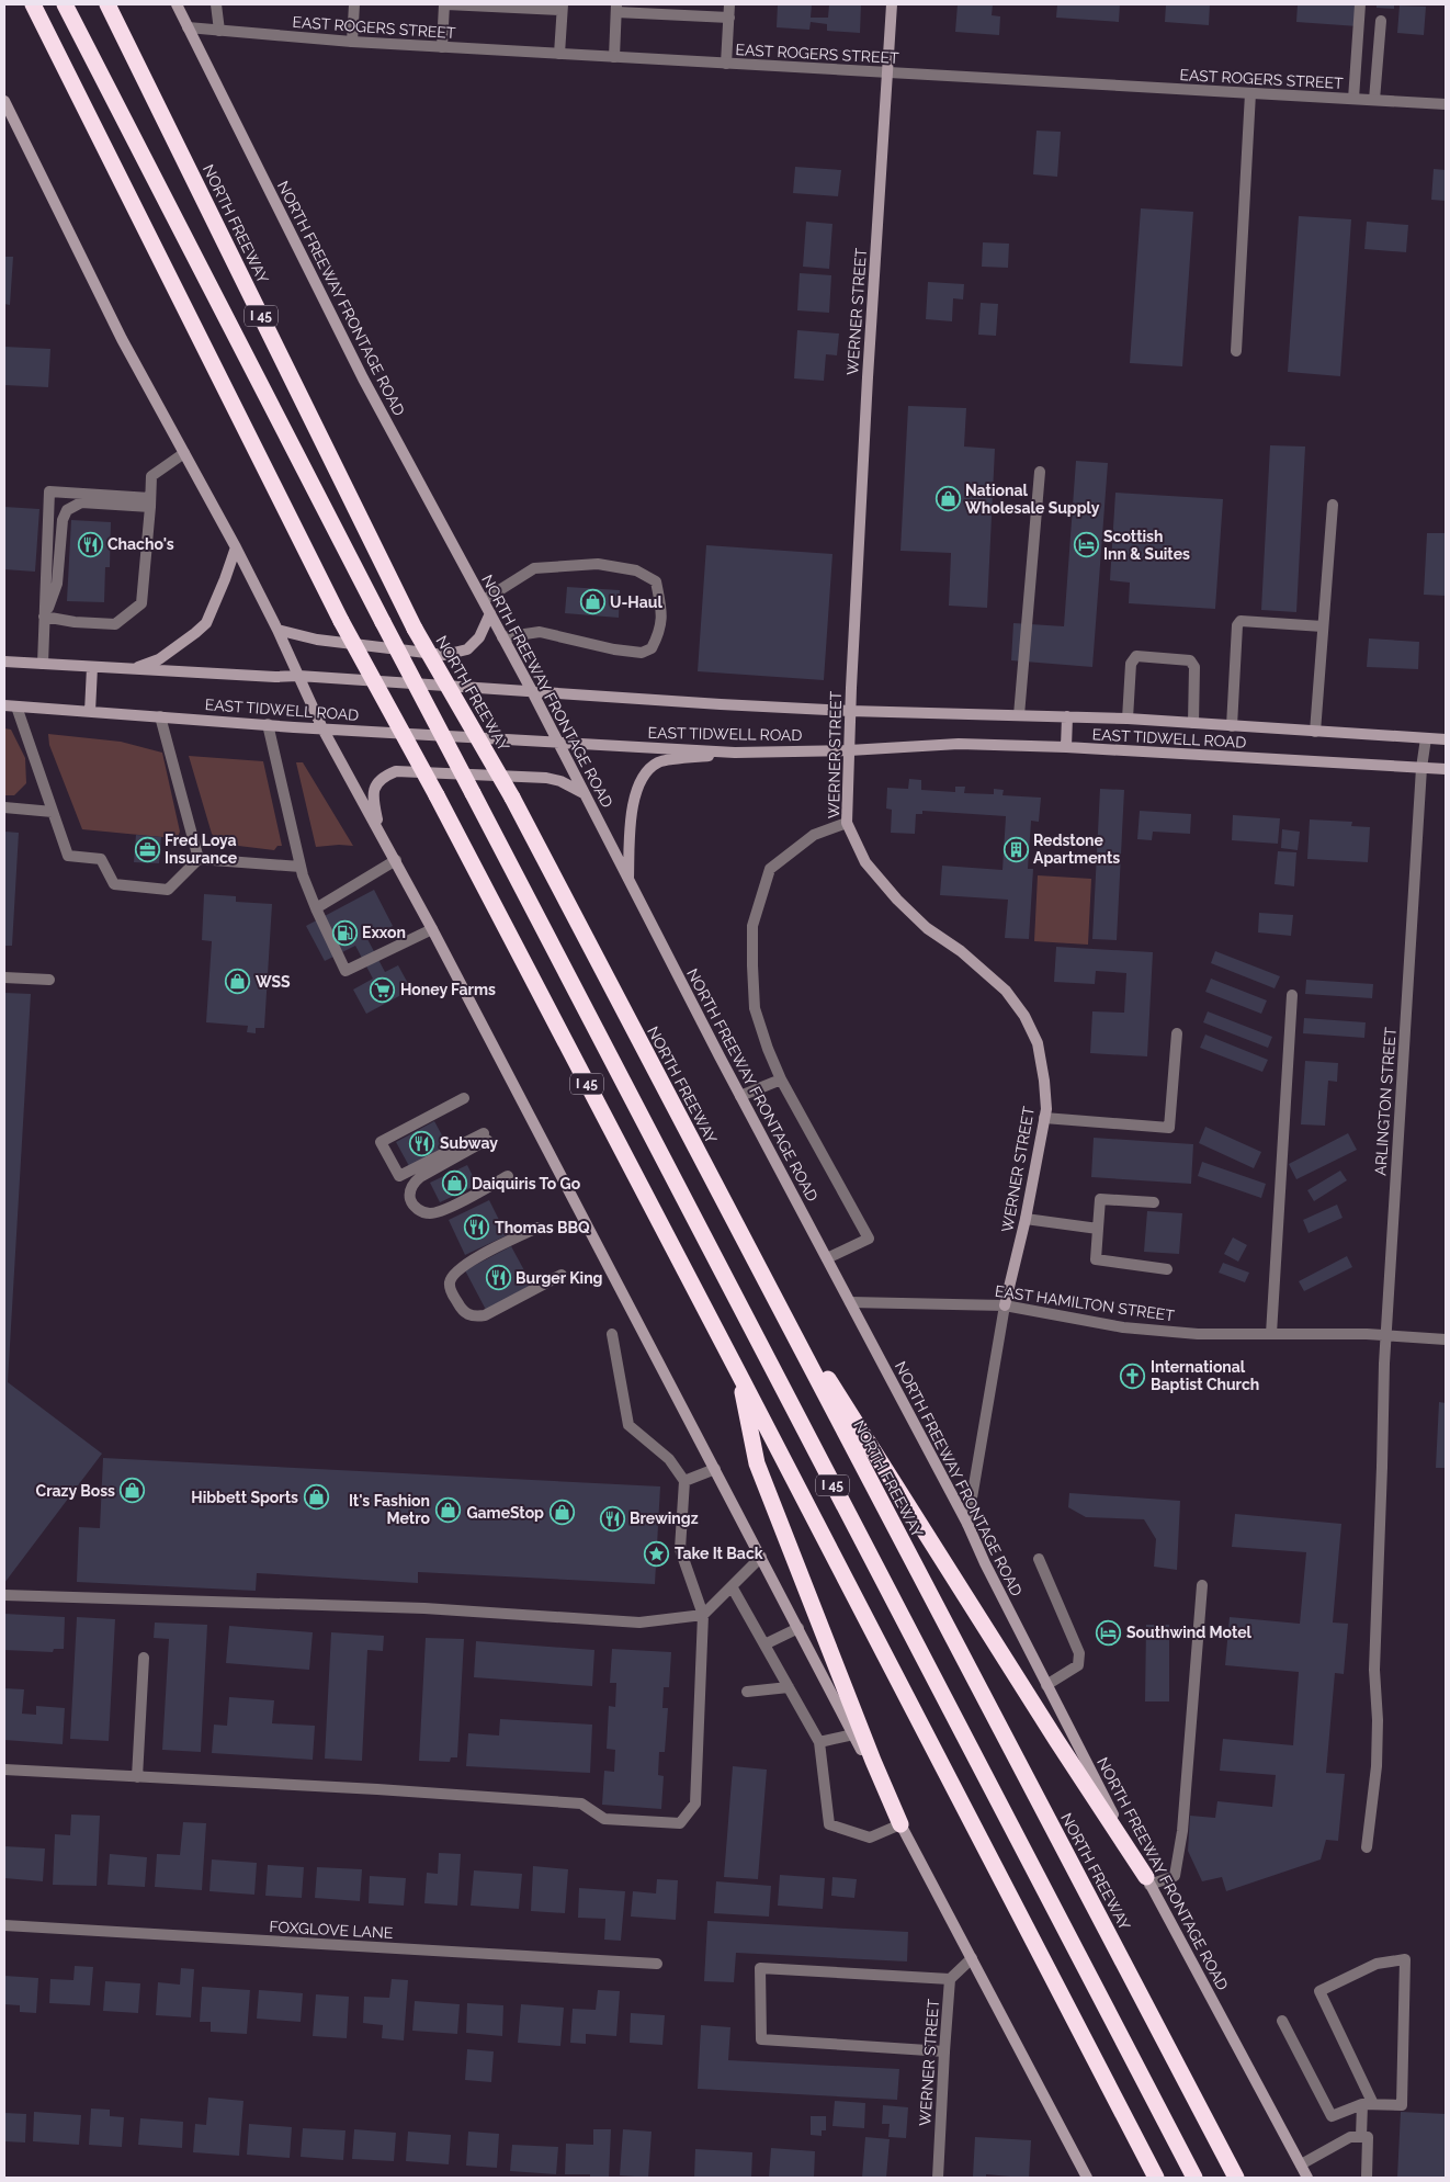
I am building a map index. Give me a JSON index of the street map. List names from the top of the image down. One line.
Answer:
{"streets":{"highway":["NORTH FREEWAY","I 45"],"main road":["NORTH FREEWAY FRONTAGE ROAD","WERNER STREET","EAST TIDWELL ROAD"],"street":["EAST ROGERS STREET","ARLINGTON STREET","EAST HAMILTON STREET","FOXGLOVE LANE"]},"crossings":[["EAST ROGERS STREET","NORTH FREEWAY FRONTAGE ROAD"],["EAST ROGERS STREET","WERNER STREET"],["NORTH FREEWAY FRONTAGE ROAD","WERNER STREET"],["NORTH FREEWAY FRONTAGE ROAD","EAST TIDWELL ROAD"],["NORTH FREEWAY FRONTAGE ROAD","EAST HAMILTON STREET"],["WERNER STREET","EAST TIDWELL ROAD"],["WERNER STREET","EAST HAMILTON STREET"],["EAST TIDWELL ROAD","ARLINGTON STREET"],["ARLINGTON STREET","EAST HAMILTON STREET"]],"places":{"shop":["National Wholesale Supply","U-Haul","WSS","Daiquiris To Go","Crazy Boss","Hibbett Sports","It's Fashion Metro","GameStop"],"restaurant":["Chacho's","Subway","Thomas BBQ","Burger King","Brewingz"],"hotel":["Scottish Inn & Suites","Southwind Motel"],"office":["Fred Loya Insurance"],"building":["Redstone Apartments"],"fuel station":["Exxon"],"supermarket":["Honey Farms"],"church":["International Baptist Church"],"place":["Take It Back"]}}
